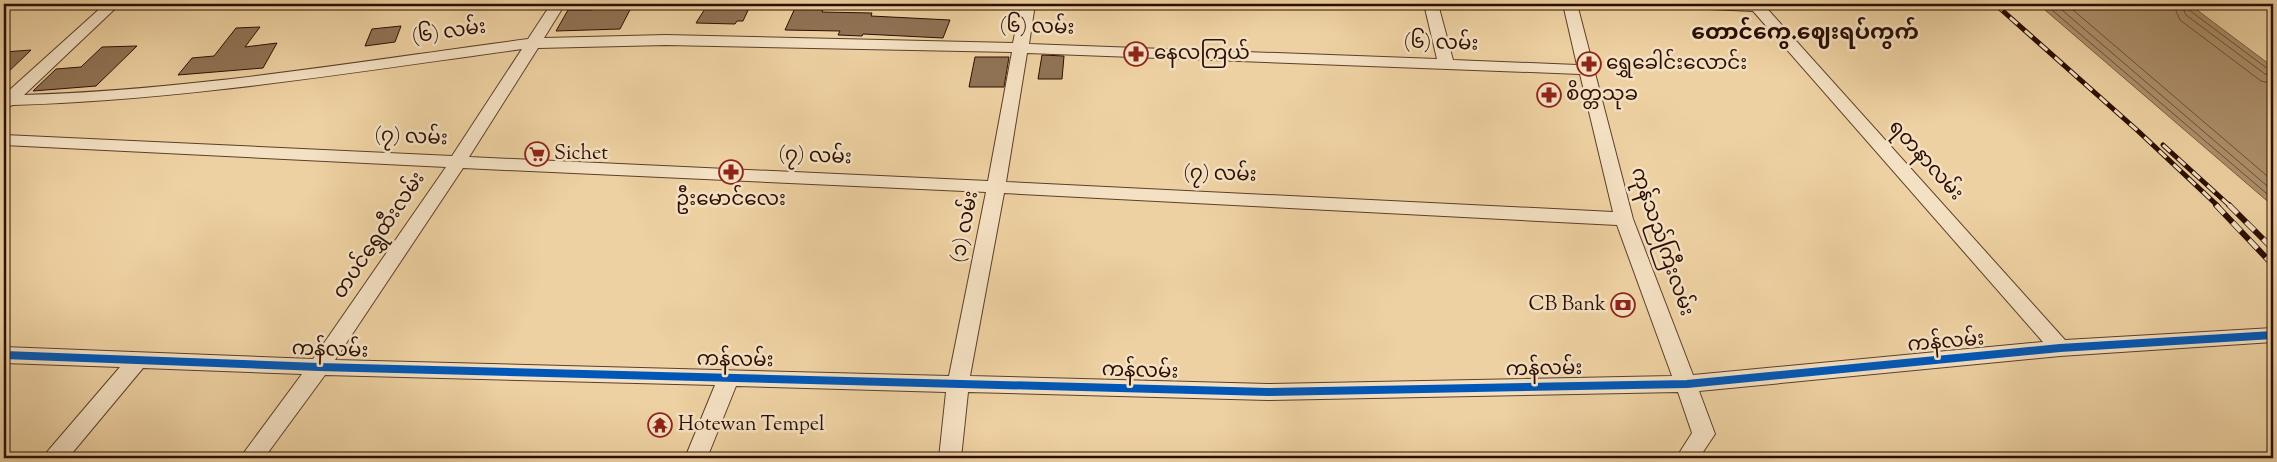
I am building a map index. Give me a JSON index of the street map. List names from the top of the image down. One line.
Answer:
{"streets":{"street":["(၆) လမ်း","(၇) လမ်း","ရတနာလမ်း","(၁) လမ်း","တပင်ရွှေထီးလမ်း","ကုန်သည်ကြီးလမ်း","ကန်လမ်း"]},"crossings":[["(၆) လမ်း","(၁) လမ်း"],["(၆) လမ်း","တပင်ရွှေထီးလမ်း"],["(၆) လမ်း","ကုန်သည်ကြီးလမ်း"],["(၇) လမ်း","(၁) လမ်း"],["(၇) လမ်း","တပင်ရွှေထီးလမ်း"],["(၇) လမ်း","ကုန်သည်ကြီးလမ်း"],["ရတနာလမ်း","ကန်လမ်း"],["(၁) လမ်း","ကန်လမ်း"],["တပင်ရွှေထီးလမ်း","ကန်လမ်း"],["ကုန်သည်ကြီးလမ်း","ကန်လမ်း"]],"districts":["တောင်ကွေ.ဈေးရပ်ကွက်"],"places":{"pharmacy":["နေလကြယ်","ရွှေခေါင်းလောင်း","စိတ္တသုခ","ဦးမောင်လေး"],"supermarket":["Sichet"],"bank":["CB Bank"],"temple":["Hotewan Tempel"]}}
